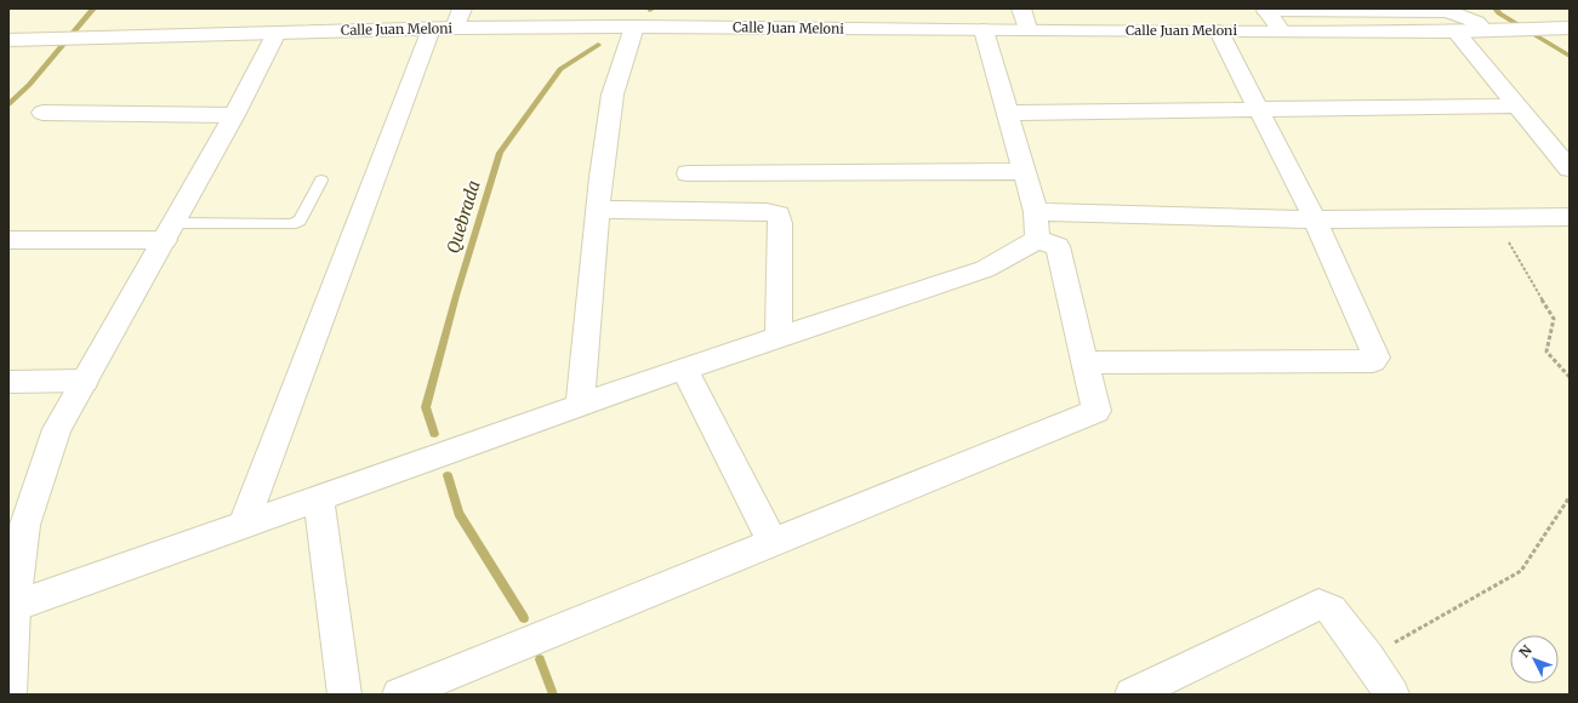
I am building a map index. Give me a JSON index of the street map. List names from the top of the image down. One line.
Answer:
{"streets":{"street":["Calle Juan Meloni"]},"water":["Quebrada"],"north":"top left"}
